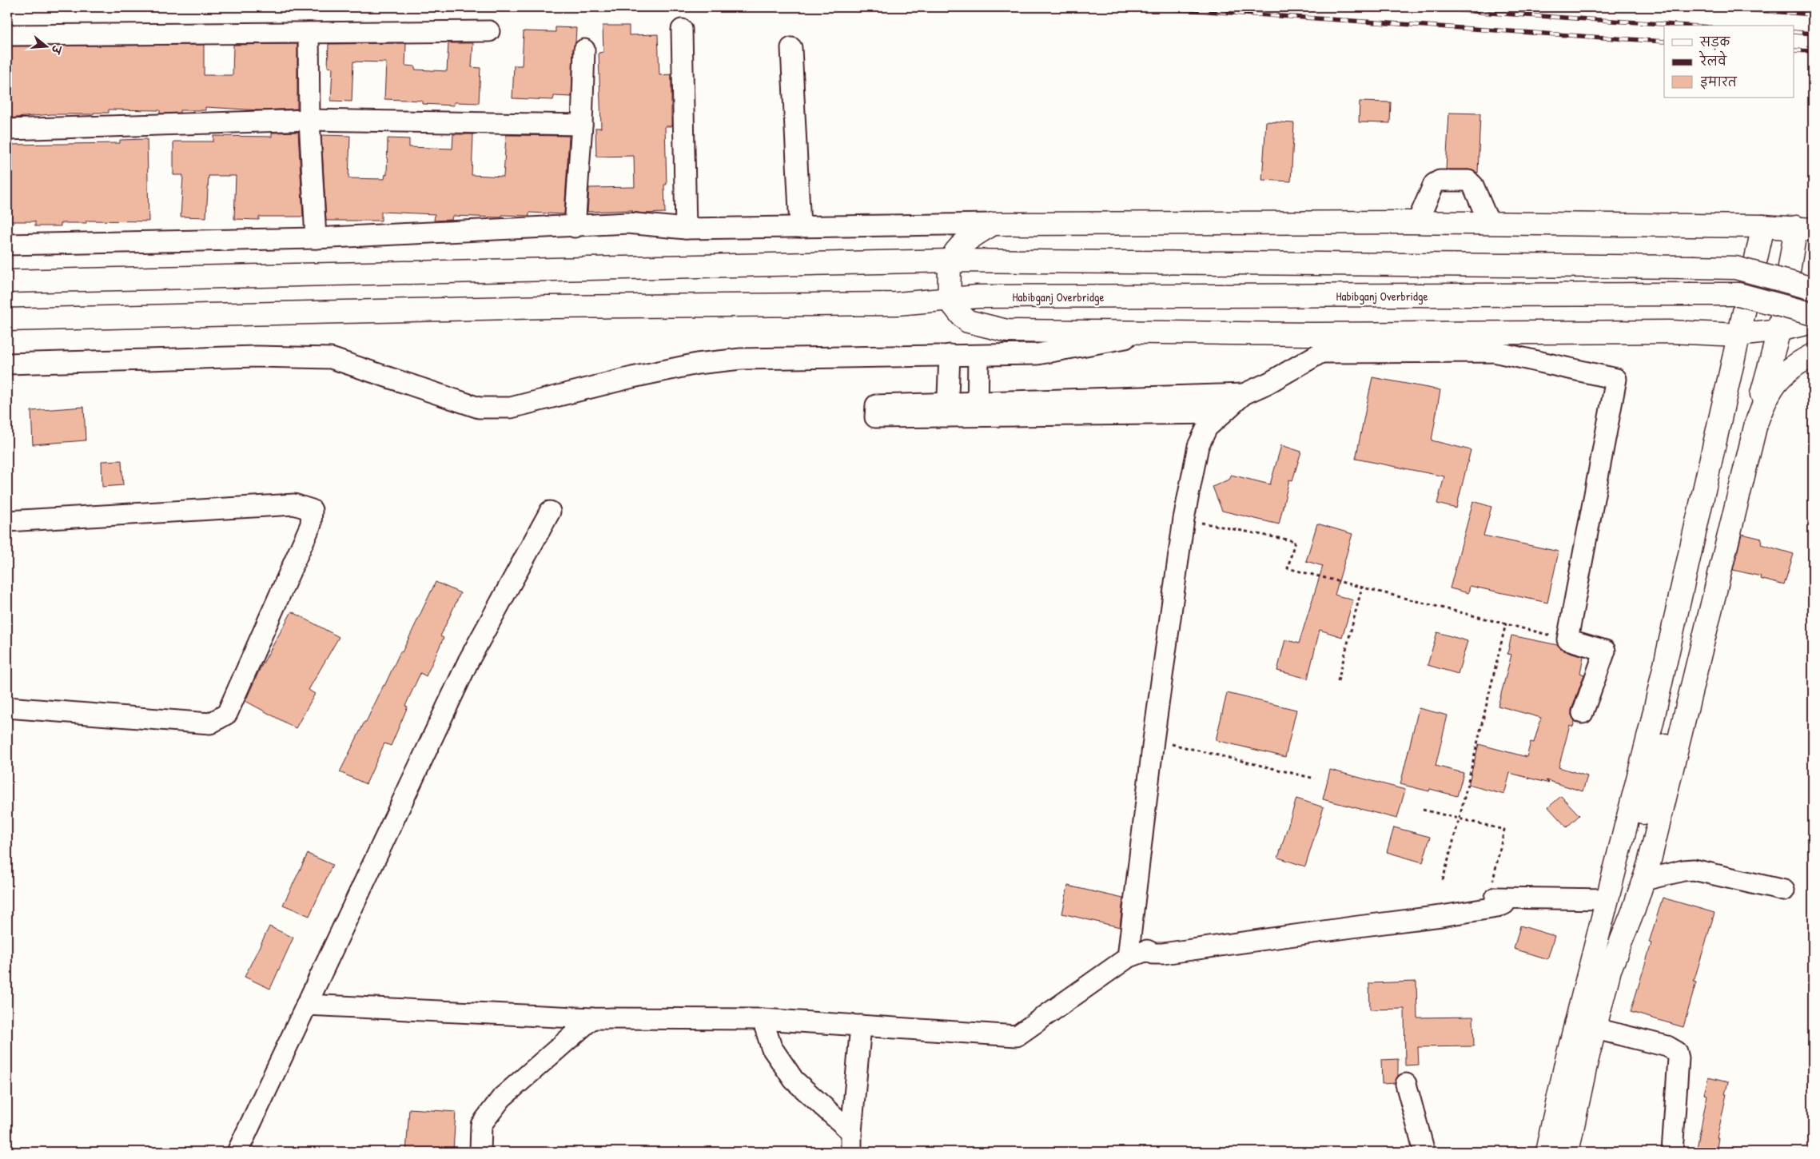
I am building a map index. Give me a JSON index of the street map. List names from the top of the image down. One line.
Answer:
{"streets":{"main road":["Habibganj Overbridge"]},"legend":["सड़क","रेलवे","इमारत"],"north":"right"}
